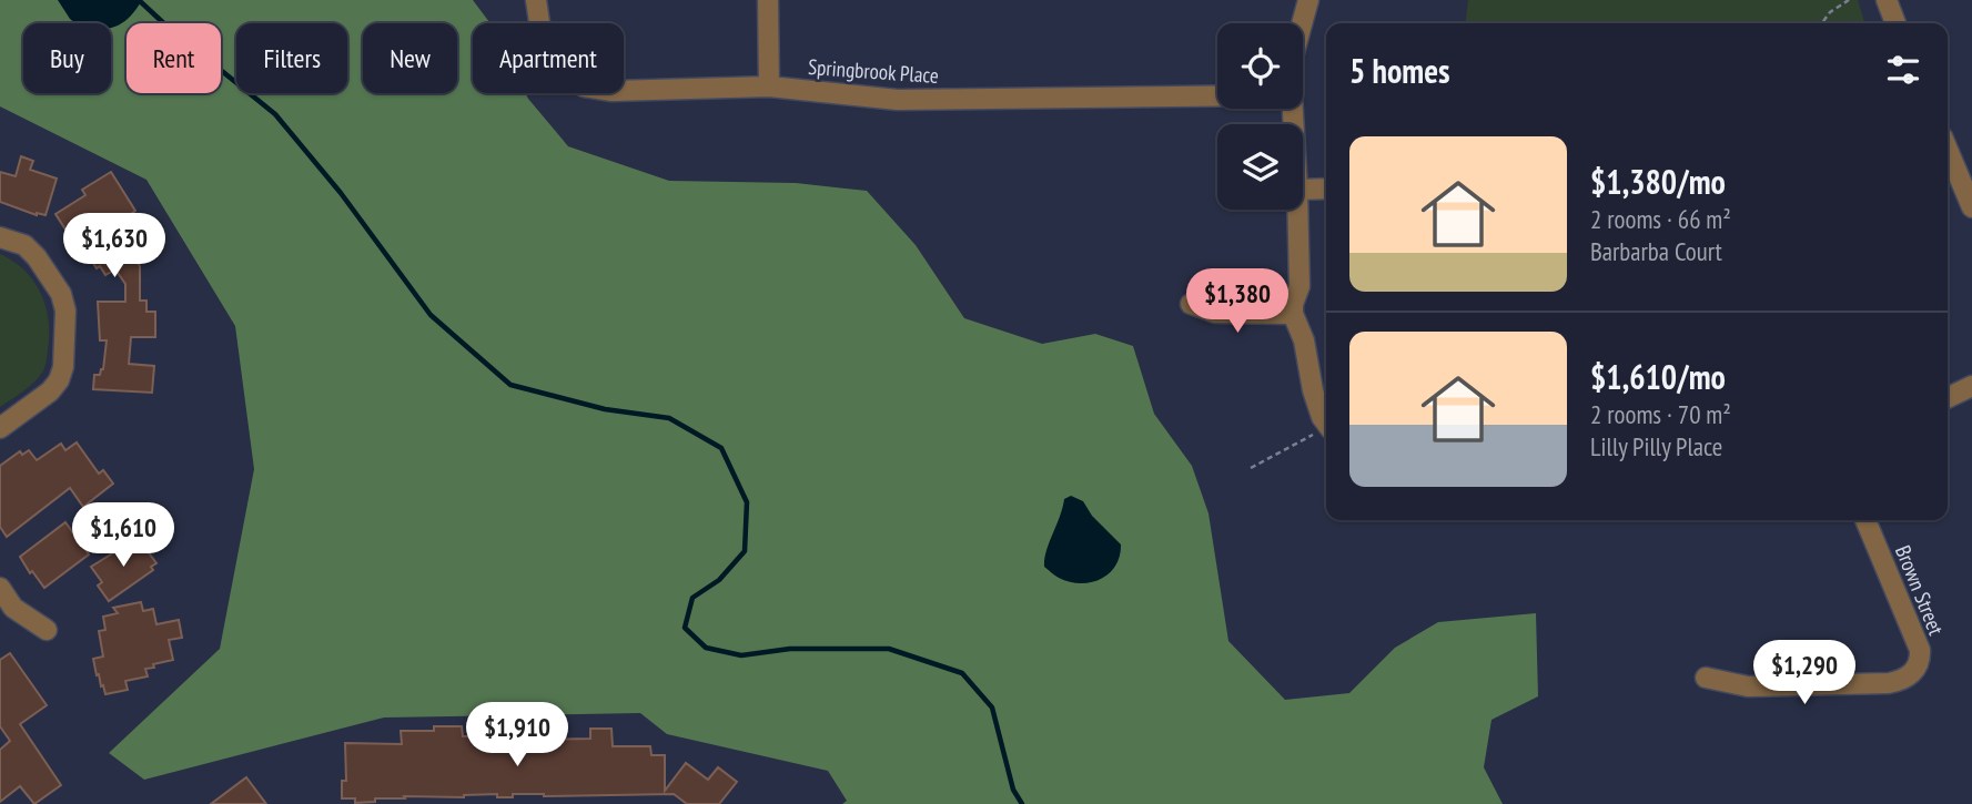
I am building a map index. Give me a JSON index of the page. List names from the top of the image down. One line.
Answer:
{"streets":{"street":["Springbrook Place","Brown Street"]},"page":{"chip":["Buy","Rent","Filters","New","Apartment"],"heading":"5 homes","list":[{"name":"$1,380/mo","note":"2 rooms · 66 m² · Barbarba Court"},{"name":"$1,610/mo","note":"2 rooms · 70 m² · Lilly Pilly Place"}],"price":["$1,630","$1,380","$1,610","$1,290","$1,910"]}}
